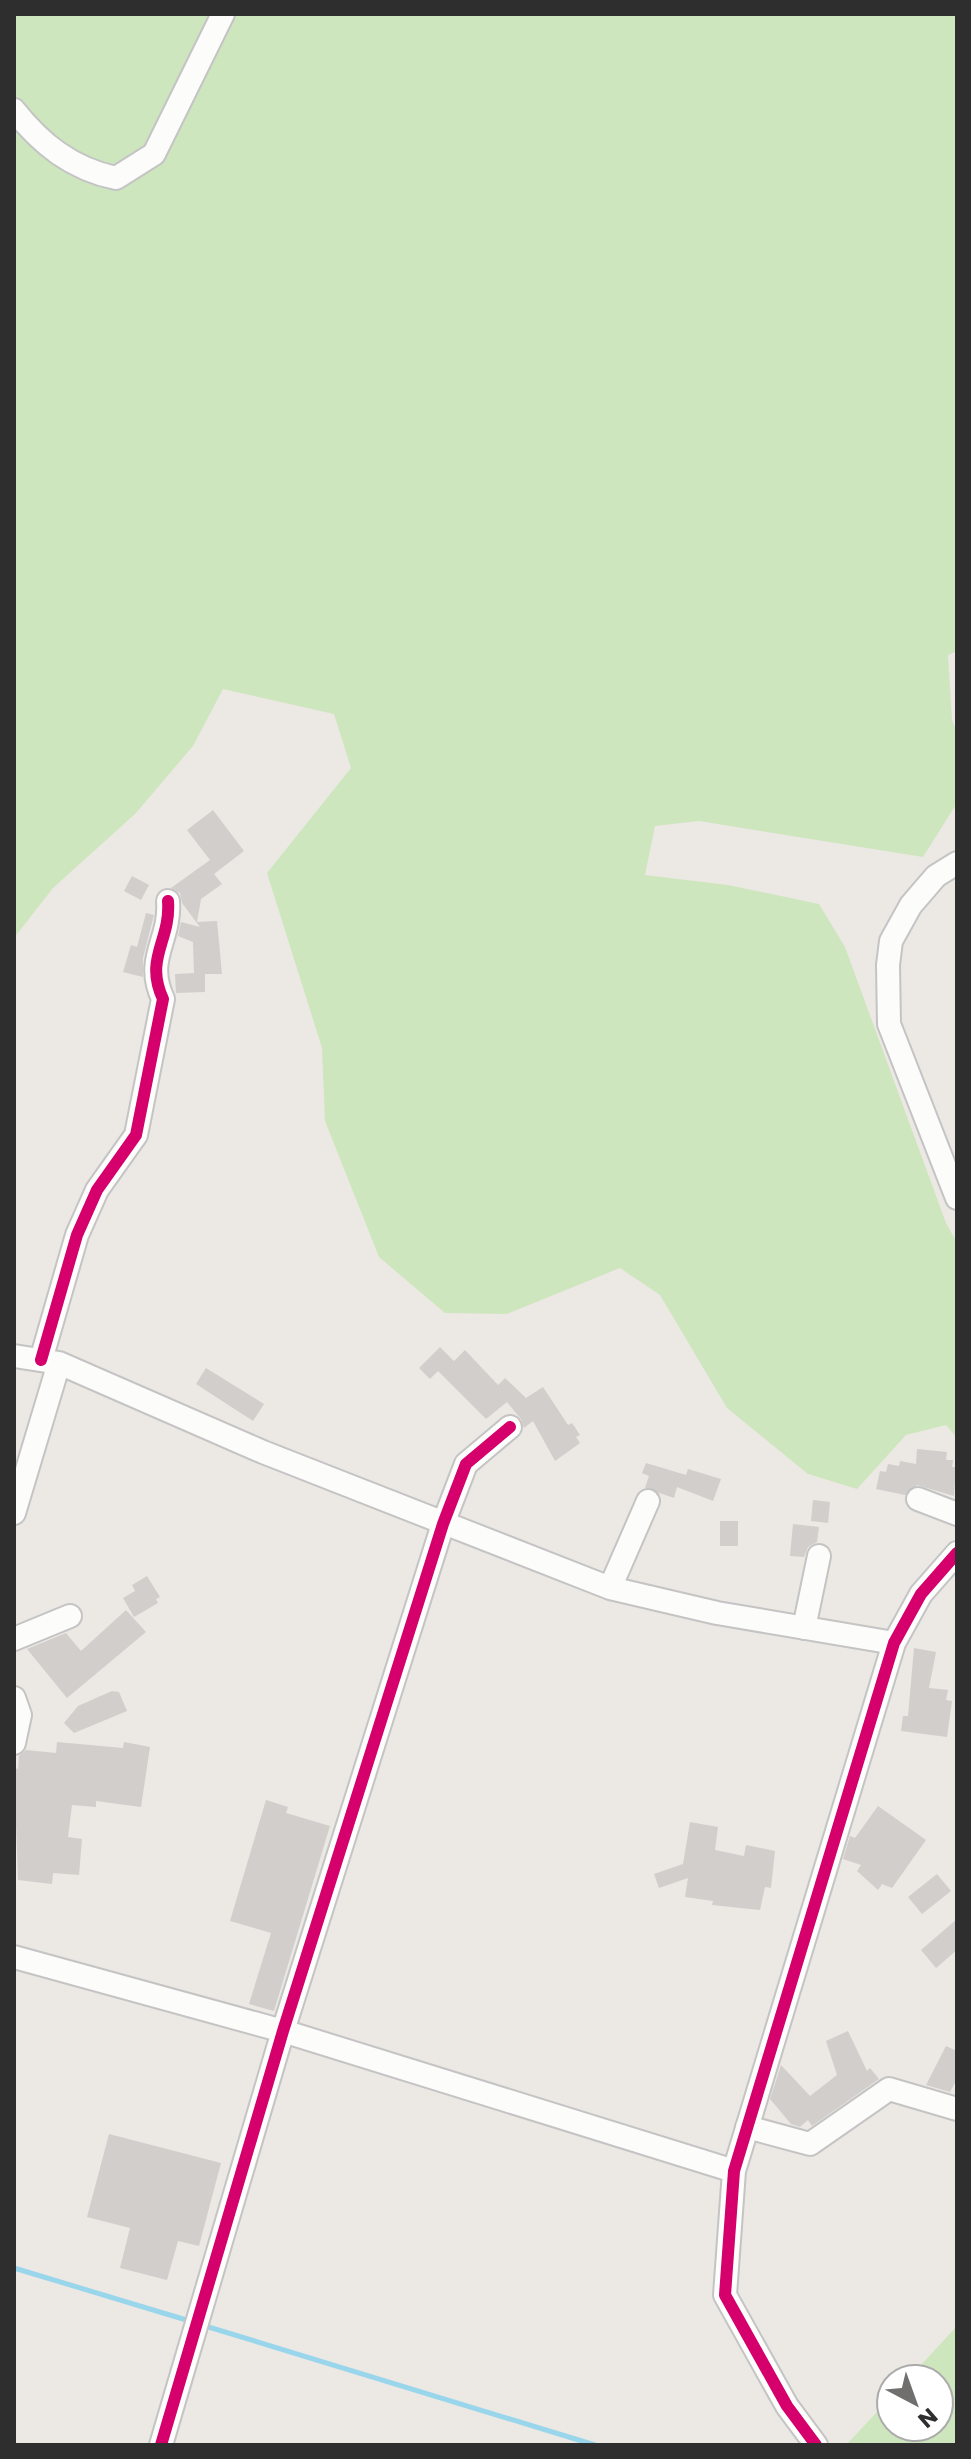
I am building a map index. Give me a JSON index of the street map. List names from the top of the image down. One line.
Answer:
{"north":"bottom right"}
